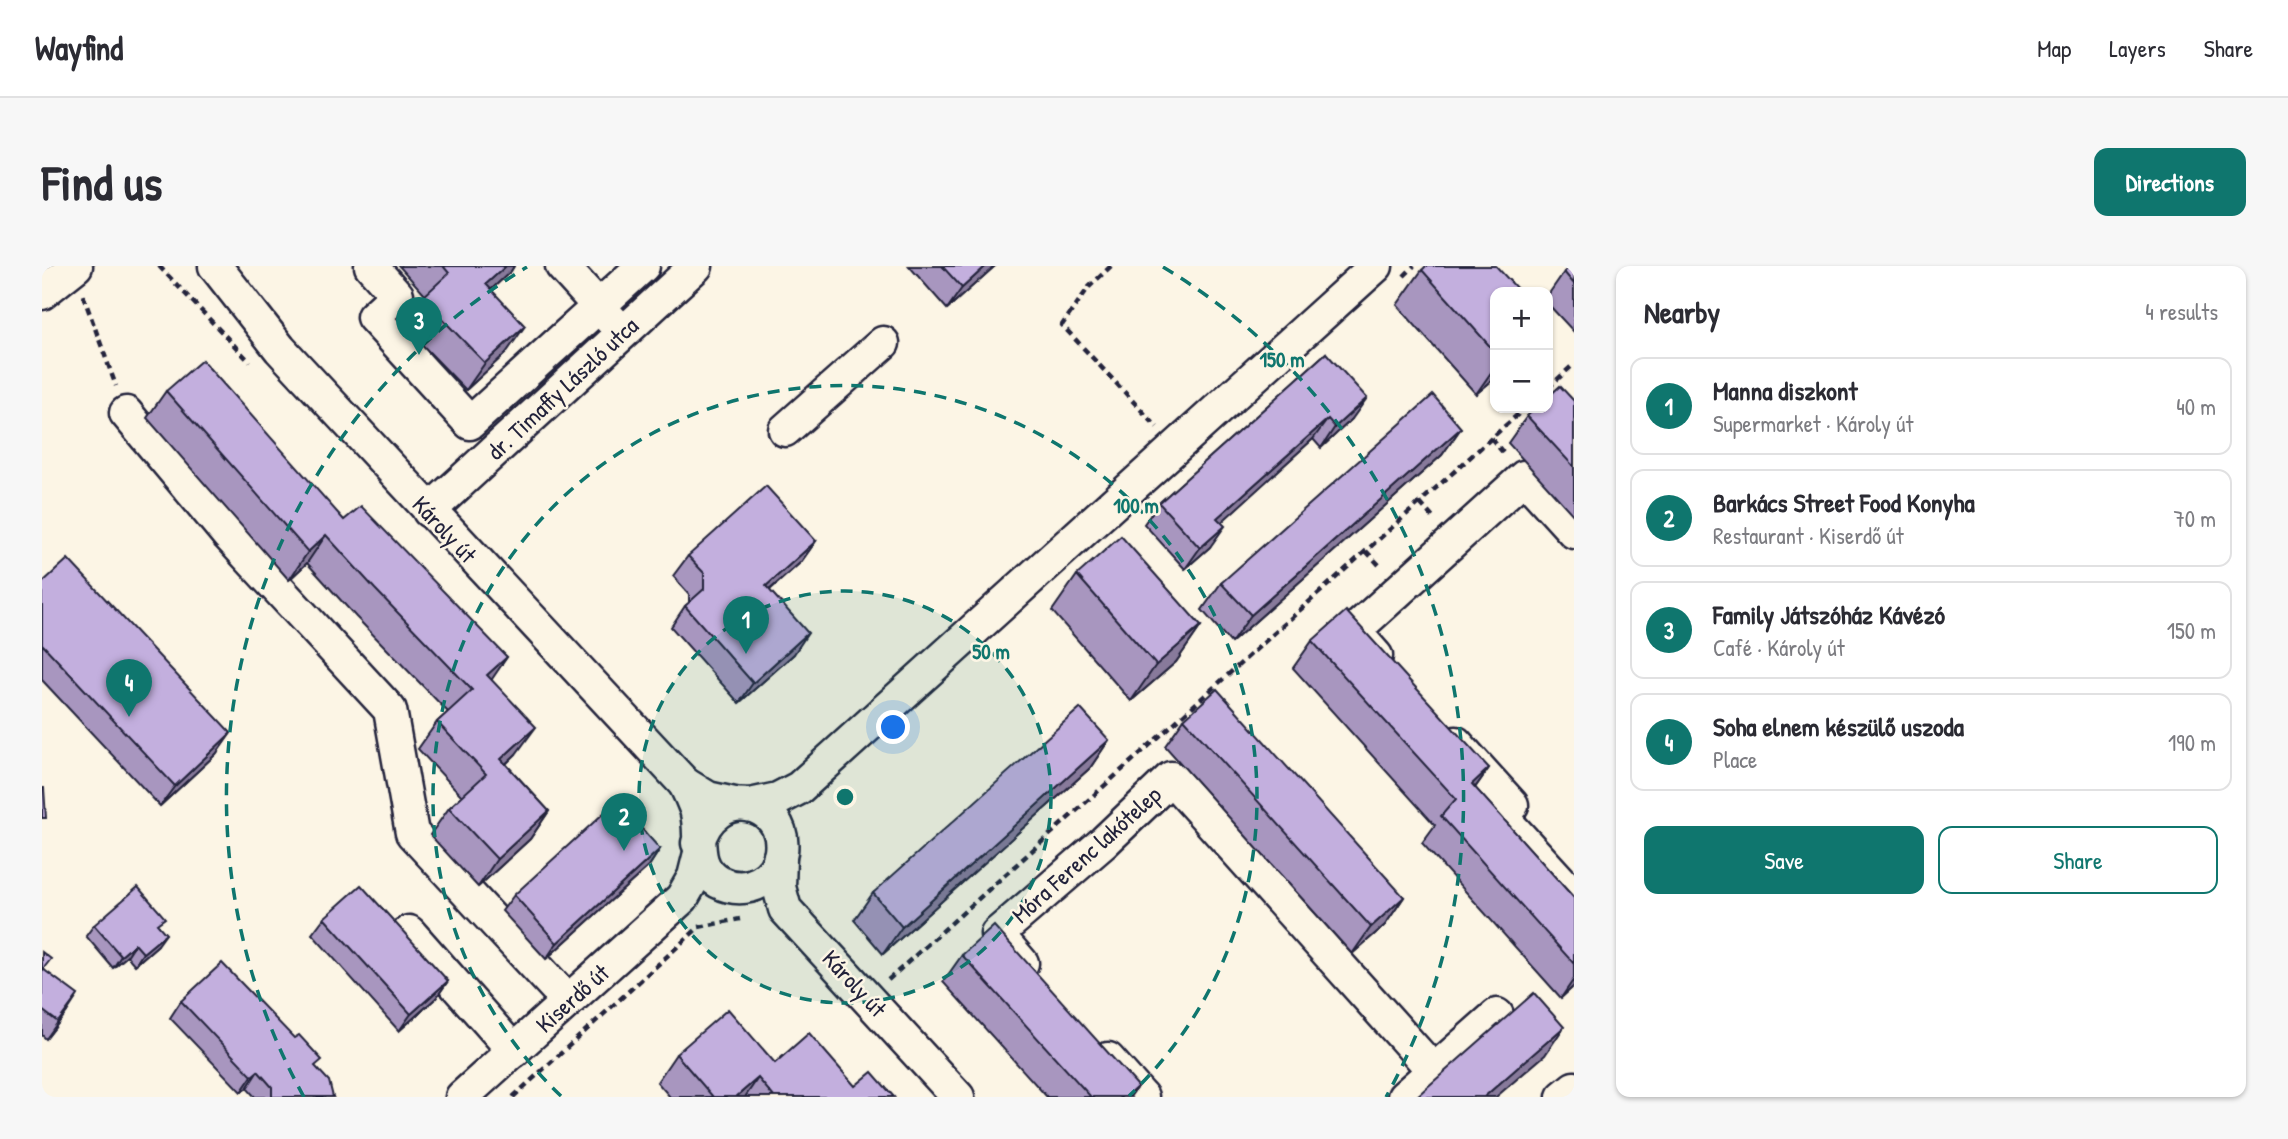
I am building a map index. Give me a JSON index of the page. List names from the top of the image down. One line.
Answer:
{"streets":{"street":["dr. Timaffy László utca","Károly út","Móra Ferenc lakótelep","Kiserdő út"]},"crossings":[["dr. Timaffy László utca","Károly út"],["Károly út","Kiserdő út"]],"page":{"header":"Wayfind","nav":["Map","Layers","Share"],"buttons":["Directions",["Save","Share"]],"title":"Find us","heading":["Nearby","4 results"],"map_buttons":["+","−"],"pins":["3","1","4","2"],"list":[{"mark":"1","name":"Manna diszkont","note":"Supermarket · Károly út","value":"40 m"},{"mark":"2","name":"Barkács Street Food Konyha","note":"Restaurant · Kiserdő út","value":"70 m"},{"mark":"3","name":"Family Játszóház Kávézó","note":"Café · Károly út","value":"150 m"},{"mark":"4","name":"Soha elnem készülő uszoda","note":"Place","value":"190 m"}]},"rings":["150 m","100 m","50 m"]}
